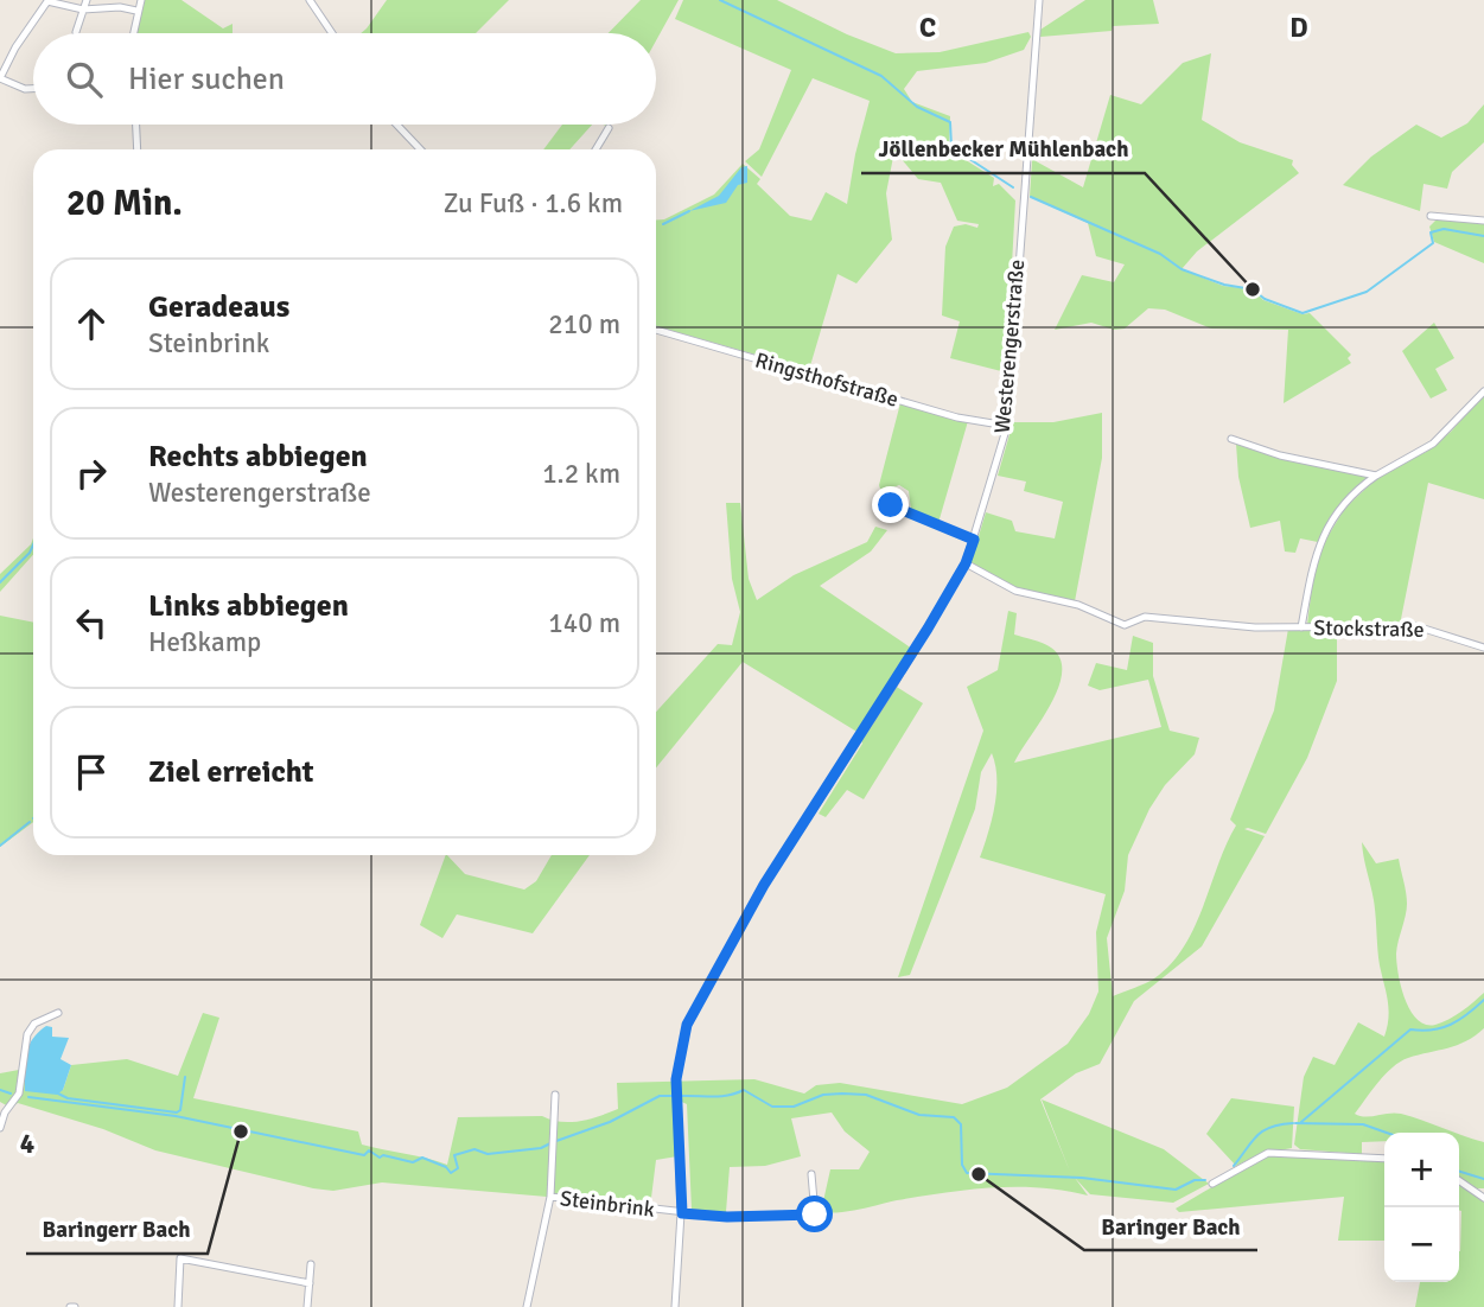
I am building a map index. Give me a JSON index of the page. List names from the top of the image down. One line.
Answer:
{"streets":{"street":["Westerengerstraße","Ringsthofstraße","Stockstraße","Steinbrink"]},"crossings":[["Westerengerstraße","Ringsthofstraße"],["Westerengerstraße","Stockstraße"],["Westerengerstraße","Steinbrink"]],"places":["Jöllenbecker Mühlenbach","Baringerr Bach","Baringer Bach"],"page":{"search":"Hier suchen","heading":["20 Min.","Zu Fuß · 1.6 km"],"list":[["Geradeaus","Steinbrink","210 m"],["Rechts abbiegen","Westerengerstraße","1.2 km"],["Links abbiegen","Heßkamp","140 m"],"Ziel erreicht"],"map_buttons":["+","−"]},"grid":{"columns":["C","D"],"rows":["4"]}}
